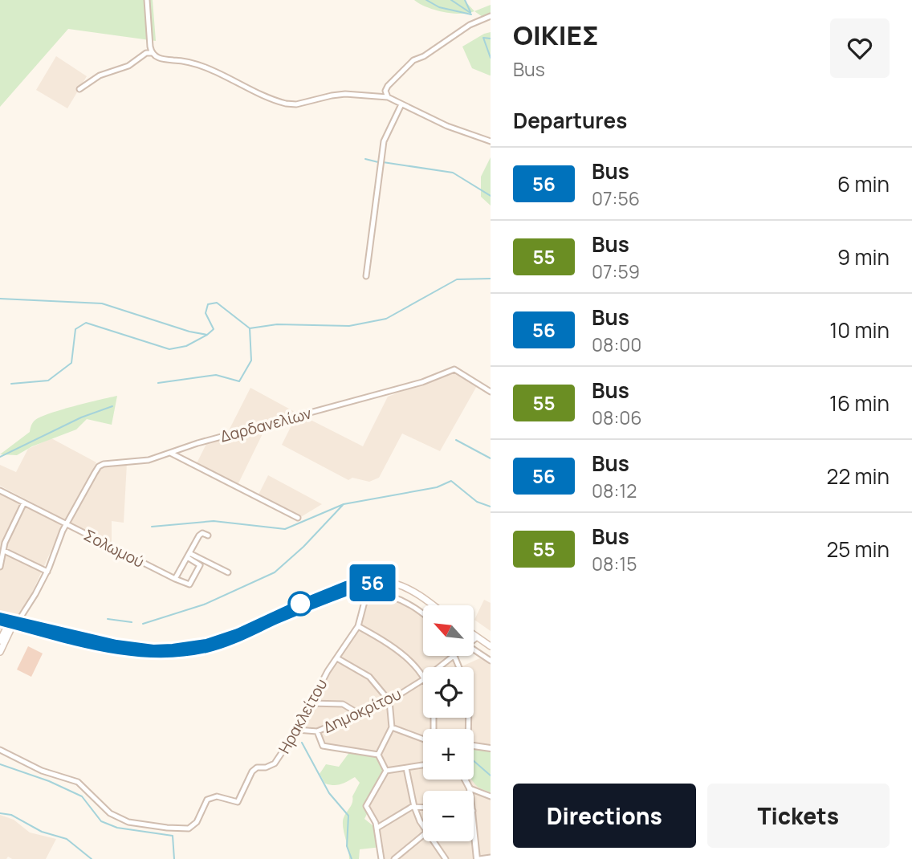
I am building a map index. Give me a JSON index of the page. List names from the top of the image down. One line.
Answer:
{"streets":{"street":["Δαρδανελίων","Σολωμού","Δημοκρίτου","Ηρακλείτου"]},"crossings":[["Δαρδανελίων","Σολωμού"],["Δημοκρίτου","Ηρακλείτου"]],"lines":["bus line 56"],"north":"top left","page":{"on_map":"56","heading":[["ΟΙΚΙΕΣ","Bus"],"Departures"],"list":[{"mark":"56","name":"Bus","note":"07:56","value":"6 min"},{"mark":"55","name":"Bus","note":"07:59","value":"9 min"},{"mark":"56","name":"Bus","note":"08:00","value":"10 min"},{"mark":"55","name":"Bus","note":"08:06","value":"16 min"},{"mark":"56","name":"Bus","note":"08:12","value":"22 min"},{"mark":"55","name":"Bus","note":"08:15","value":"25 min"}],"map_buttons":["+","−"],"buttons":["Directions","Tickets"]}}
